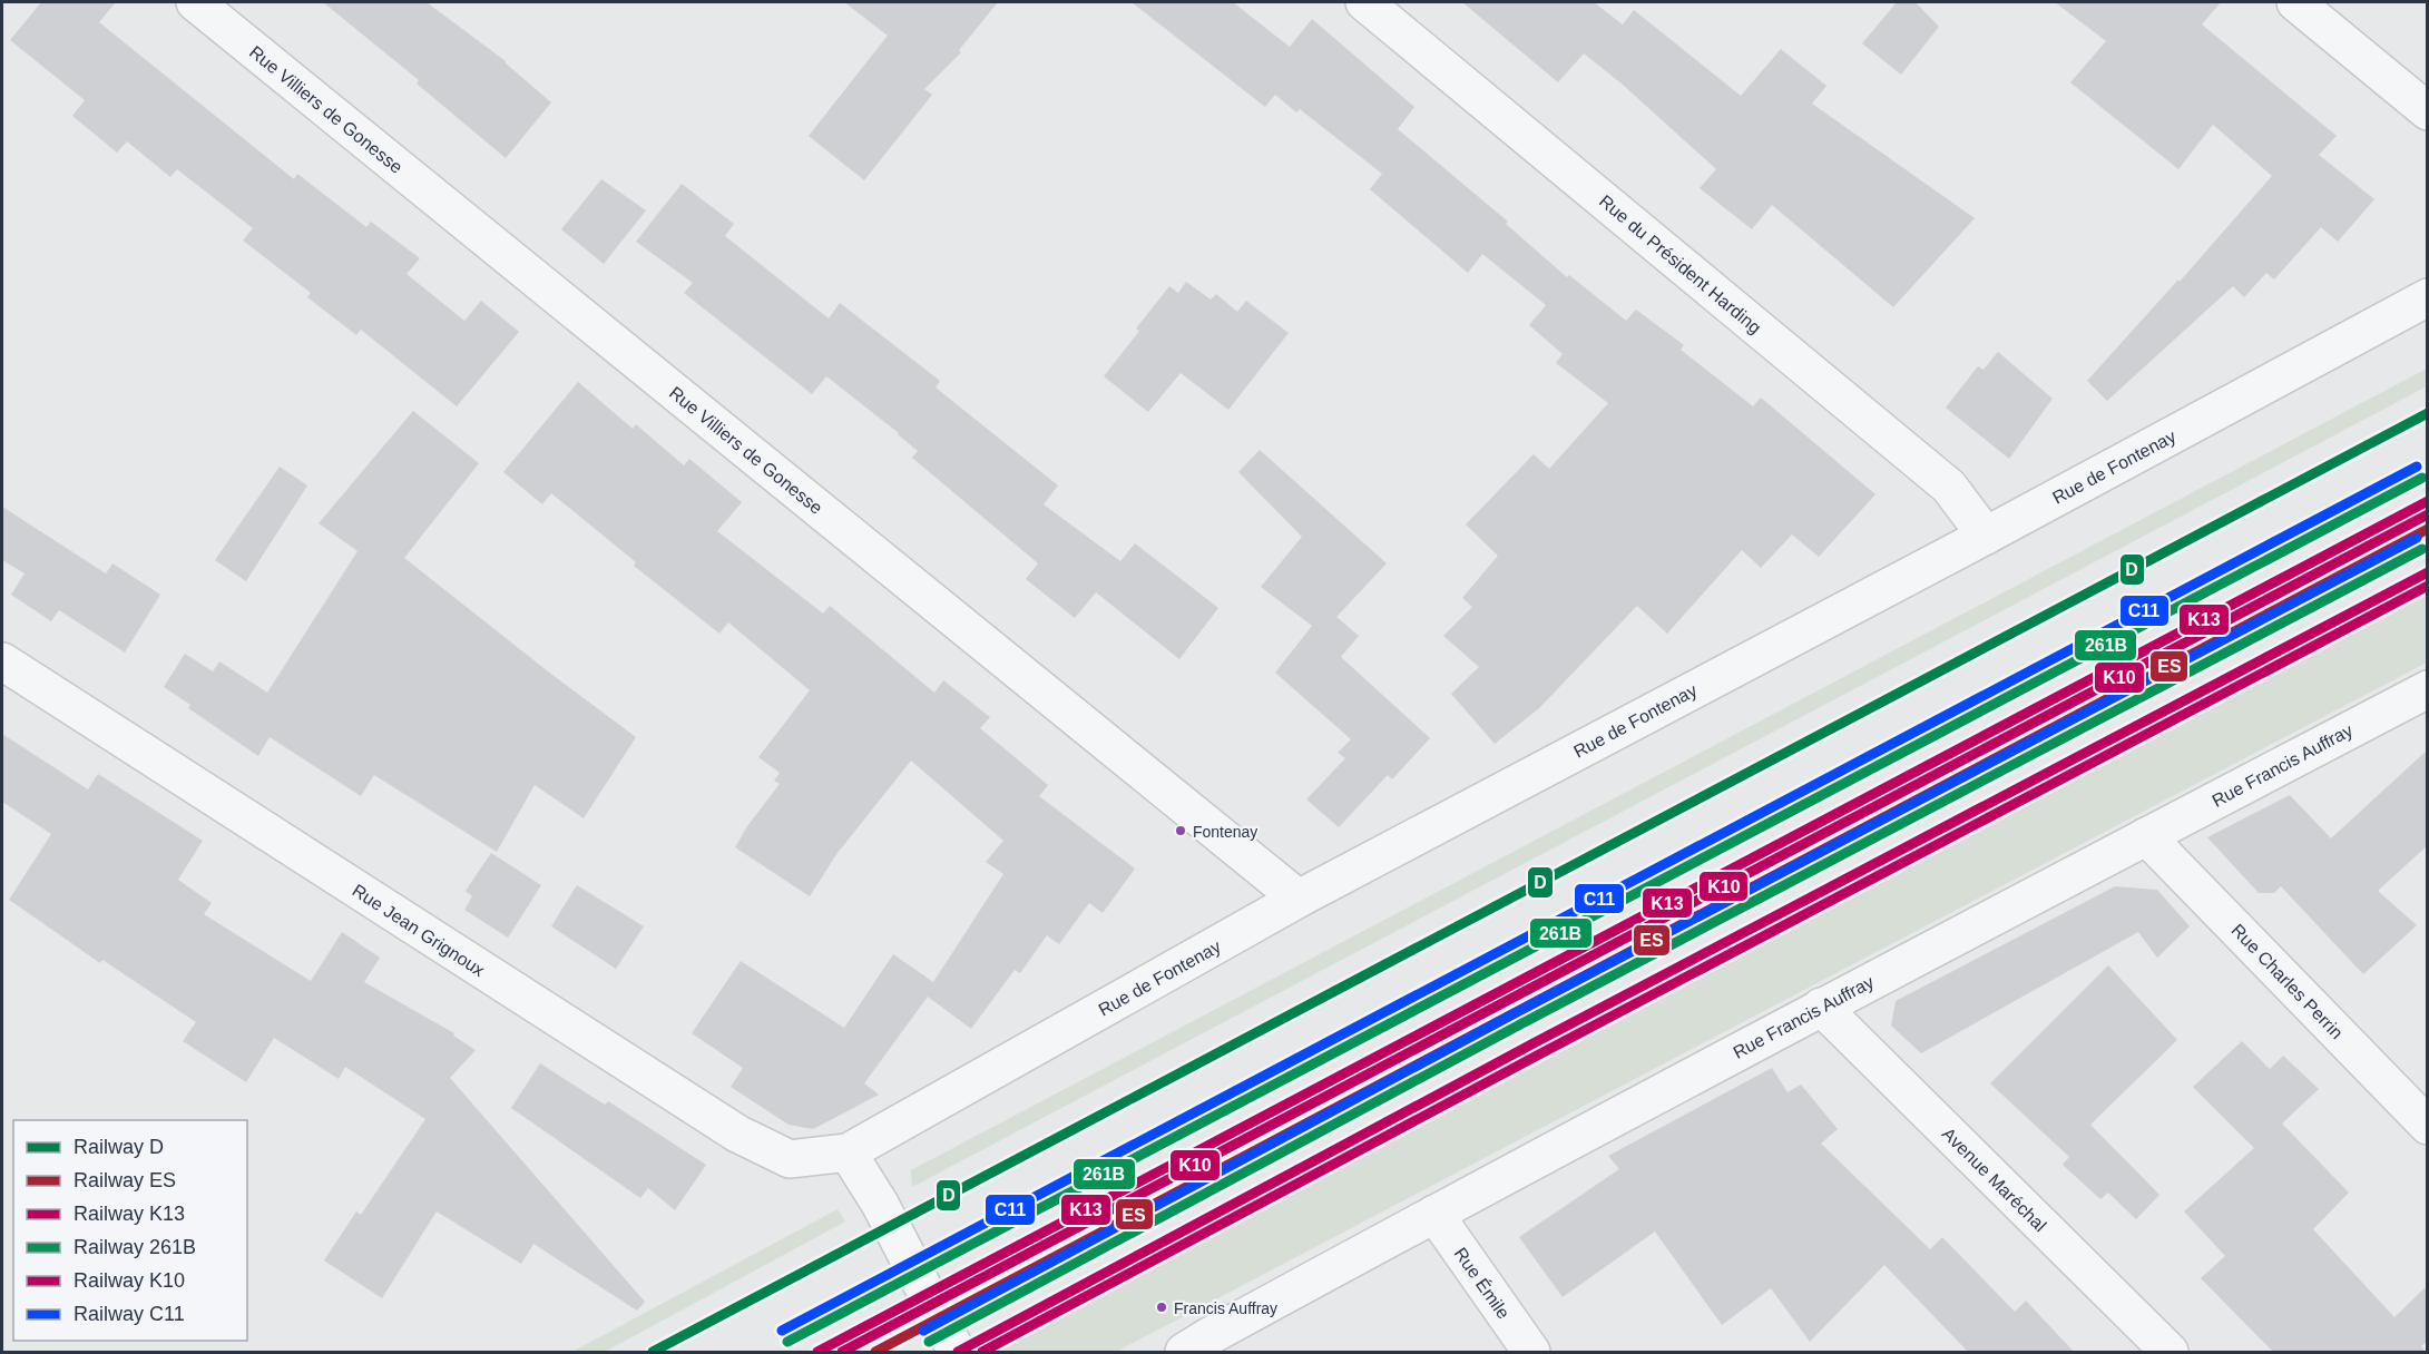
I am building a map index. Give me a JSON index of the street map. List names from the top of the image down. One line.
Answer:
{"streets":{"street":["Rue Villiers de Gonesse","Rue du Président Harding","Rue de Fontenay","Rue Francis Auffray","Rue Jean Grignoux","Rue Charles Perrin","Avenue Maréchal","Rue Émile"]},"crossings":[["Rue Villiers de Gonesse","Rue de Fontenay"],["Rue du Président Harding","Rue de Fontenay"],["Rue de Fontenay","Rue Jean Grignoux"],["Rue Francis Auffray","Rue Charles Perrin"],["Rue Francis Auffray","Avenue Maréchal"],["Rue Francis Auffray","Rue Émile"]],"places":["Fontenay","Francis Auffray"],"lines":["rail line D","rail line C11","rail line 261B","rail line K13","rail line K10","rail line ES"],"legend":["Railway D","Railway ES","Railway K13","Railway 261B","Railway K10","Railway C11"]}
